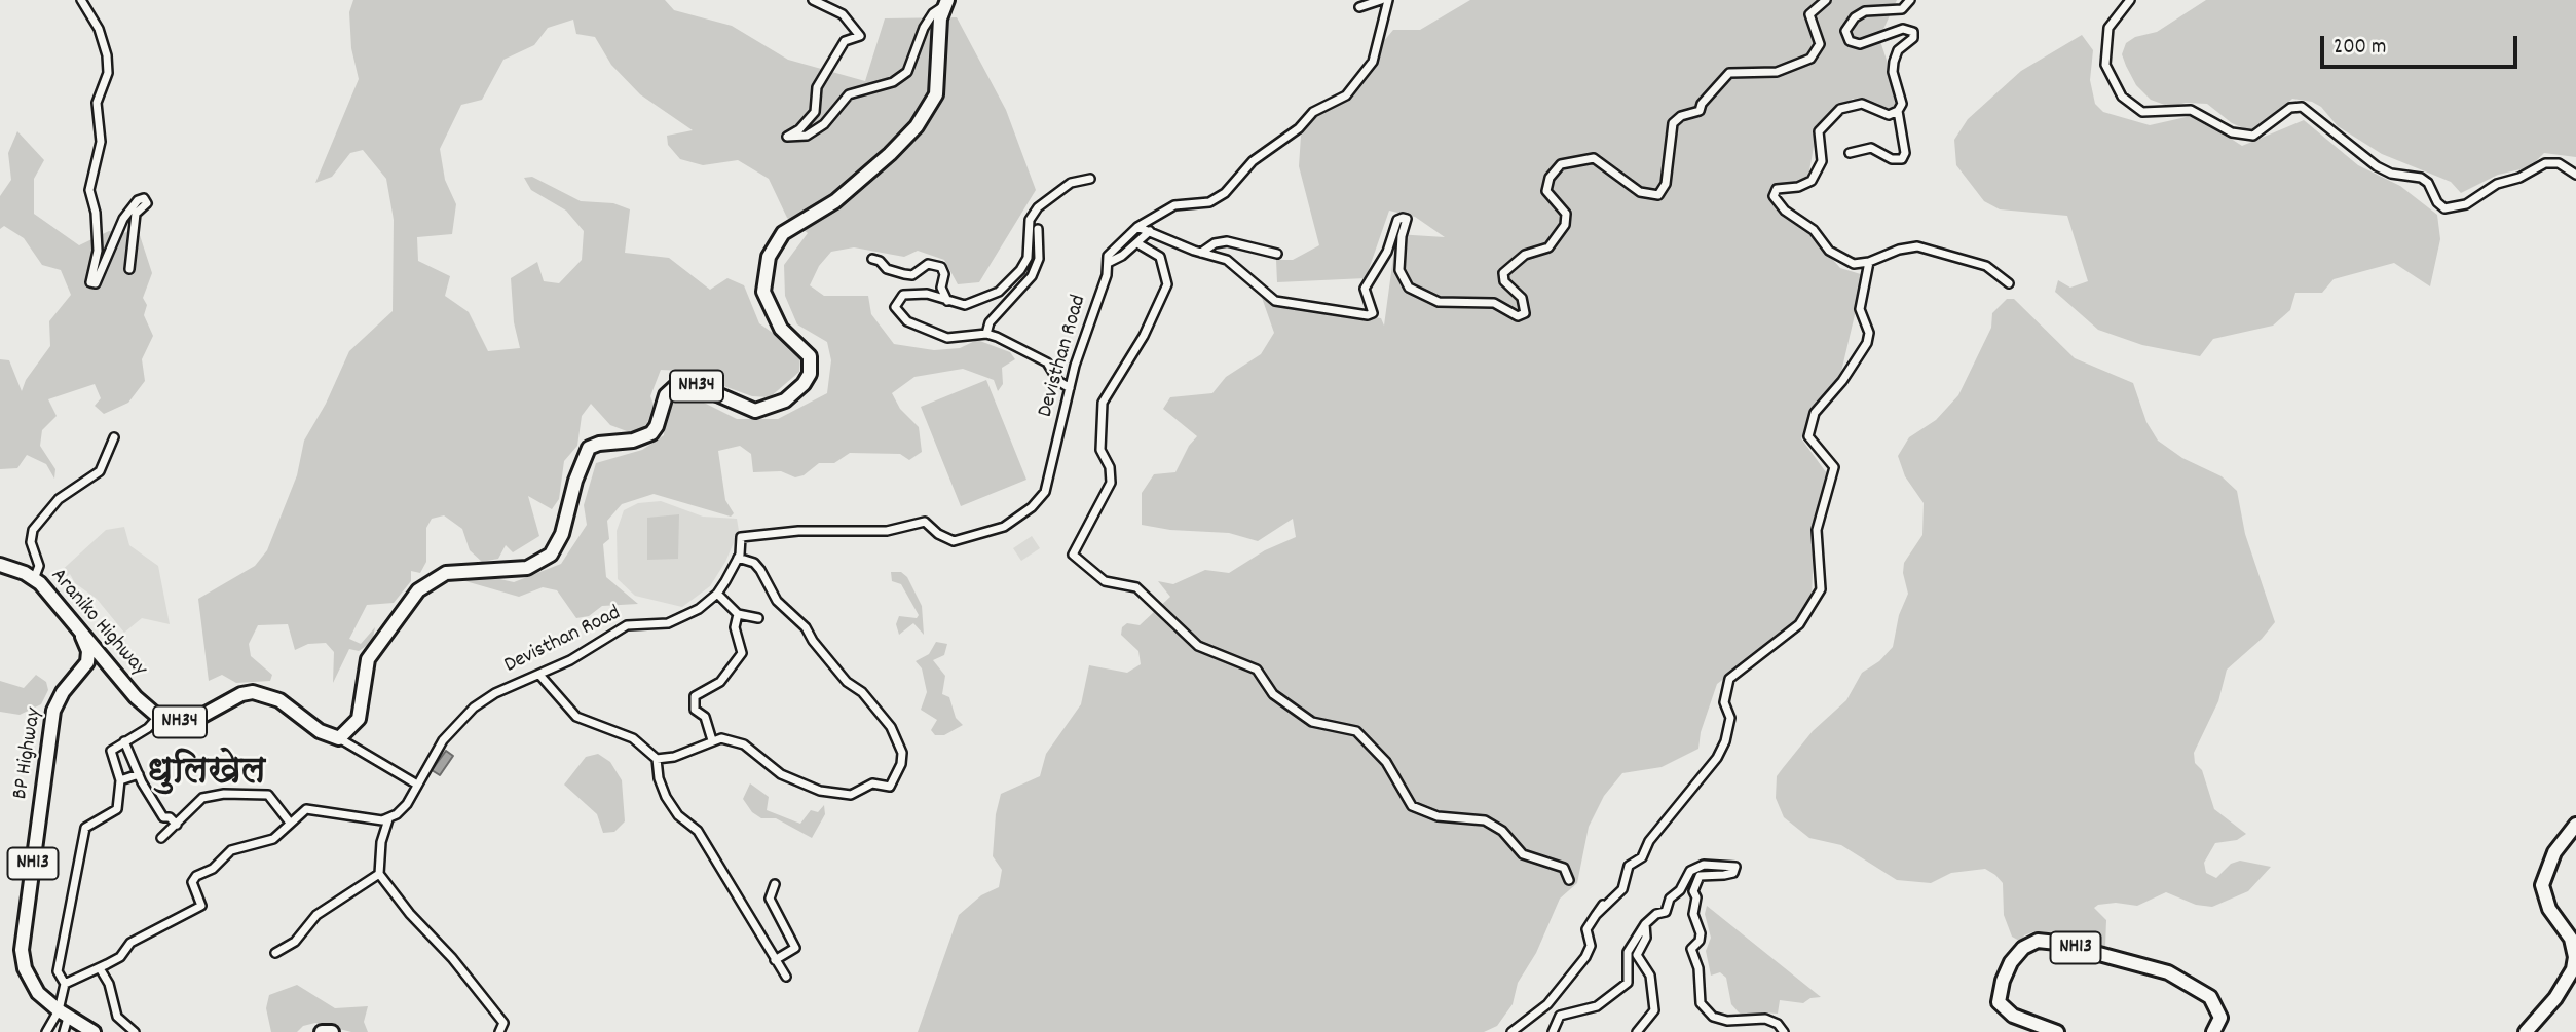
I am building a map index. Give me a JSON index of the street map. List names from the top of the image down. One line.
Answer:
{"streets":{"highway":["NH34","Araniko Highway","BP Highway","NH13"],"street":["Devisthan Road"]},"crossings":[["NH34","Araniko Highway"],["Araniko Highway","BP Highway"]],"districts":["धुलिखेल"],"scale_bar":"200 m"}
